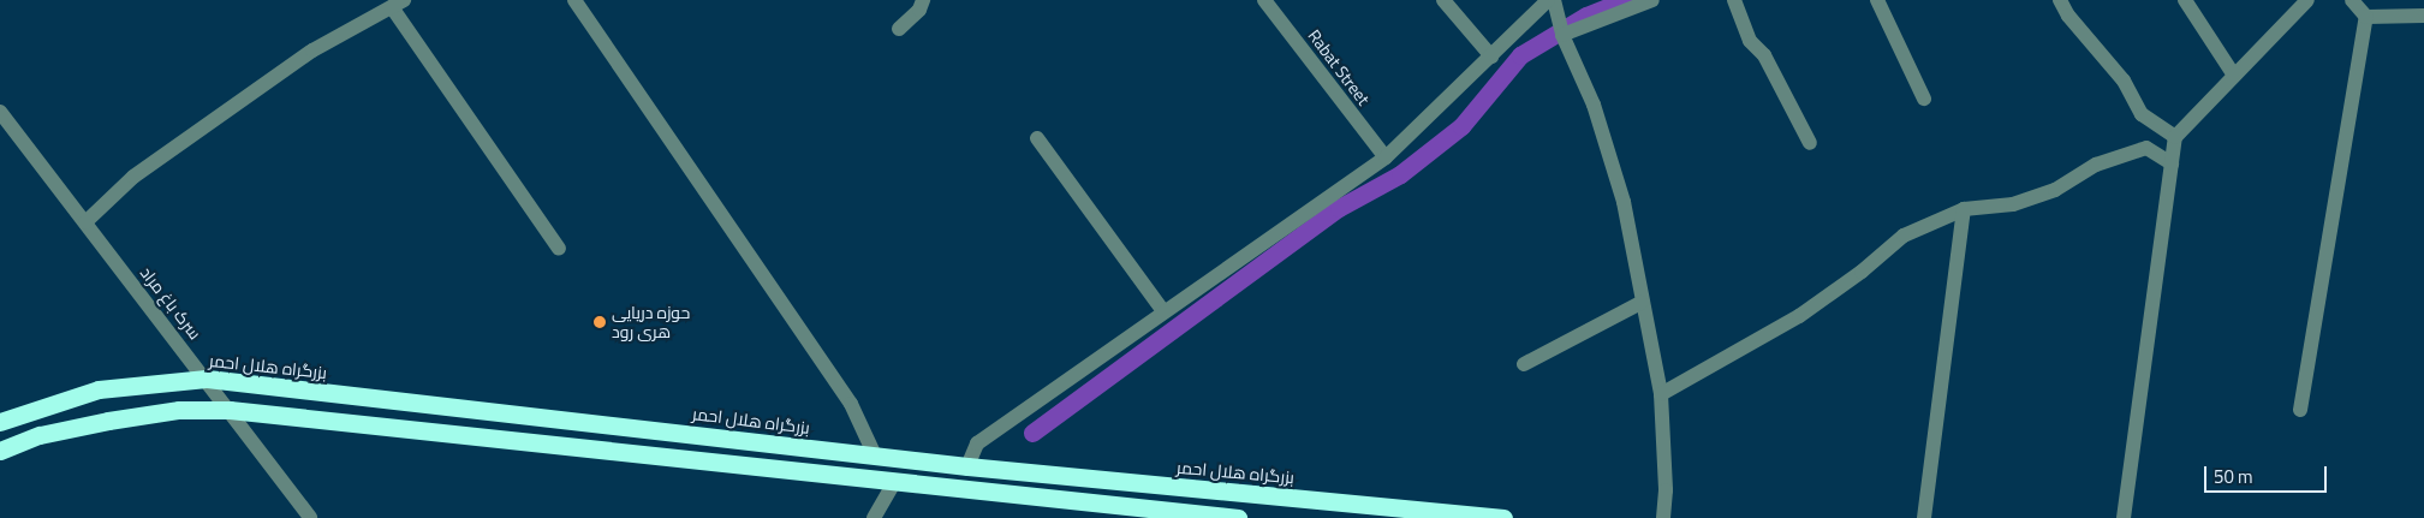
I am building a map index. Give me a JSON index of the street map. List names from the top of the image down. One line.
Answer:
{"streets":{"highway":["بزرگراه هلال احمر"],"street":["Rabat Street","سرک باغ مراد"]},"crossings":[["سرک باغ مراد","بزرگراه هلال احمر"]],"places":["حوزه دریایی هری رود"],"scale_bar":"50 m"}
